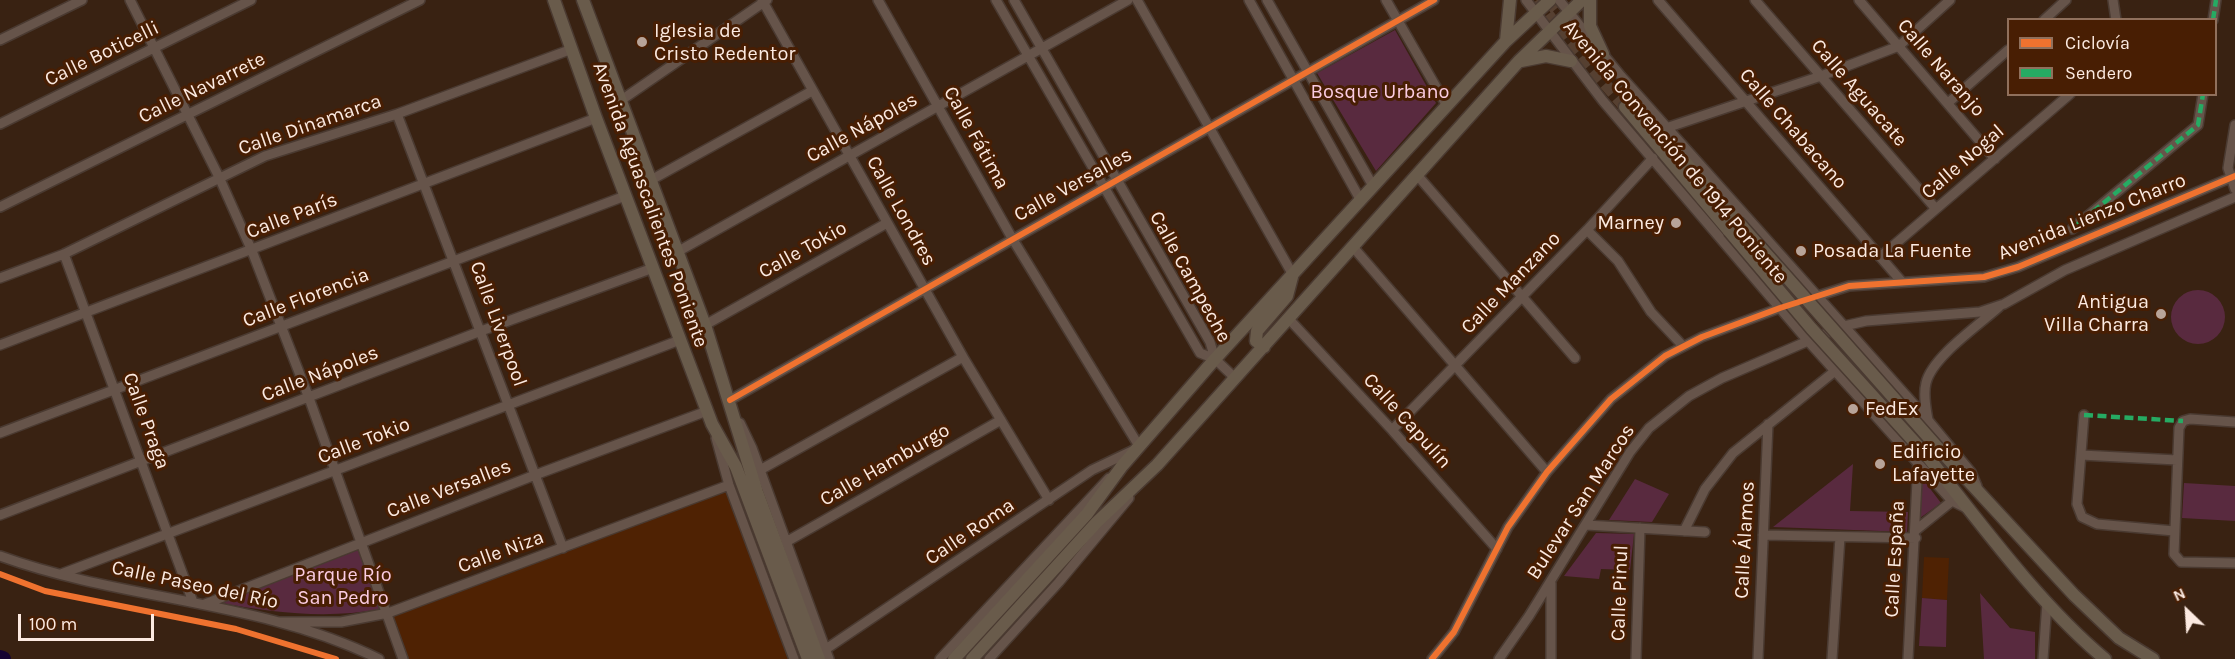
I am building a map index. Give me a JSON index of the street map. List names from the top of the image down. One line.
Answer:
{"streets":{"main road":["Avenida Convención de 1914 Poniente","Avenida Aguascalientes Poniente"],"street":["Calle Boticelli","Calle Naranjo","Calle Navarrete","Calle Aguacate","Calle Dinamarca","Calle Nápoles","Calle Chabacano","Calle Fátima","Calle Nogal","Calle Versalles","Calle Londres","Calle París","Avenida Lienzo Charro","Calle Tokio","Calle Campeche","Calle Manzano","Calle Florencia","Calle Liverpool","Calle Praga","Calle Capulín","Calle Hamburgo","Bulevar San Marcos","Calle Roma","Calle Álamos","Calle Niza","Calle España","Calle Paseo del Río","Calle Pinul"]},"crossings":[["Calle Naranjo","Calle Nogal"],["Calle Aguacate","Calle Nogal"],["Calle Dinamarca","Avenida Aguascalientes Poniente"],["Calle Dinamarca","Calle Liverpool"],["Calle Dinamarca","Calle Praga"],["Calle Nápoles","Calle Fátima"],["Calle Nápoles","Avenida Aguascalientes Poniente"],["Calle Nápoles","Calle Londres"],["Calle Nápoles","Calle Campeche"],["Calle Nápoles","Calle Liverpool"],["Calle Nápoles","Calle Praga"],["Calle Chabacano","Calle Nogal"],["Calle Chabacano","Avenida Lienzo Charro"],["Calle Fátima","Calle Versalles"],["Calle Fátima","Calle Roma"],["Avenida Convención de 1914 Poniente","Avenida Lienzo Charro"],["Avenida Convención de 1914 Poniente","Calle Manzano"],["Avenida Convención de 1914 Poniente","Bulevar San Marcos"],["Avenida Convención de 1914 Poniente","Calle España"],["Calle Versalles","Avenida Aguascalientes Poniente"],["Calle Versalles","Calle Londres"],["Calle Versalles","Calle Campeche"],["Calle Versalles","Calle Liverpool"],["Calle Versalles","Calle Paseo del Río"],["Avenida Aguascalientes Poniente","Calle París"],["Avenida Aguascalientes Poniente","Calle Tokio"],["Avenida Aguascalientes Poniente","Calle Florencia"],["Avenida Aguascalientes Poniente","Calle Hamburgo"],["Avenida Aguascalientes Poniente","Calle Roma"],["Avenida Aguascalientes Poniente","Calle Niza"],["Calle Londres","Calle Tokio"],["Calle Londres","Calle Hamburgo"],["Calle Londres","Calle Roma"],["Calle París","Calle Liverpool"],["Calle París","Calle Praga"],["Avenida Lienzo Charro","Bulevar San Marcos"],["Calle Tokio","Calle Liverpool"],["Calle Tokio","Calle Praga"],["Calle Tokio","Calle Paseo del Río"],["Calle Manzano","Calle Capulín"],["Calle Florencia","Calle Liverpool"],["Calle Florencia","Calle Praga"],["Calle Liverpool","Calle Niza"],["Calle Praga","Calle Paseo del Río"],["Calle Capulín","Bulevar San Marcos"],["Calle Niza","Calle Paseo del Río"]],"parks":["Bosque Urbano","Parque Río San Pedro"],"places":["Iglesia de Cristo Redentor","Marney","Posada La Fuente","Antigua Villa Charra","FedEx","Edificio Lafayette"],"legend":["Ciclovía","Sendero"],"scale_bar":"100 m","north":"top left"}
